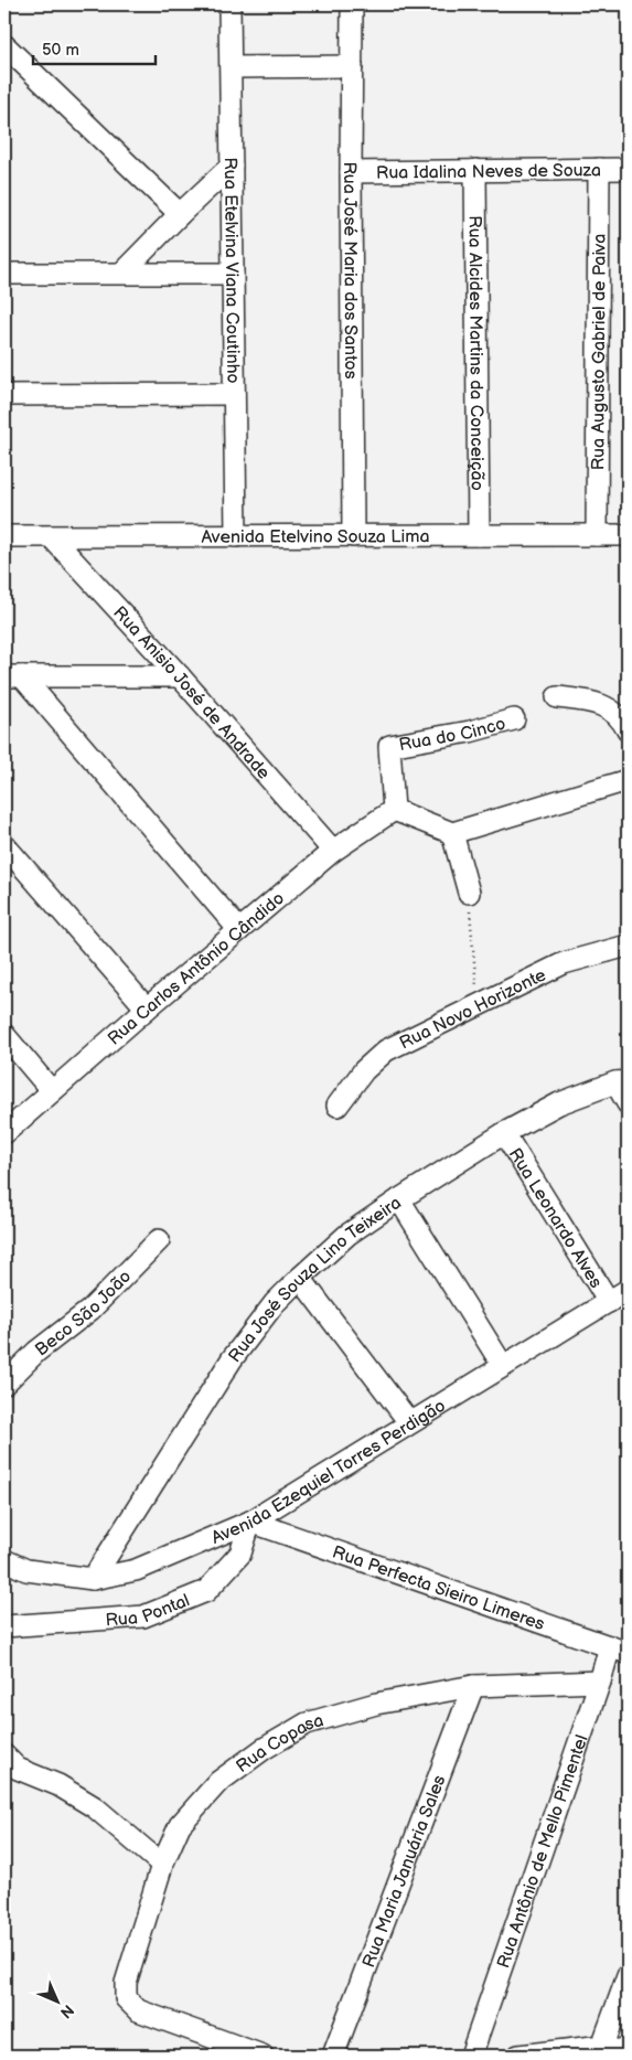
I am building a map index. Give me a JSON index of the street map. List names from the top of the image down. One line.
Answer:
{"streets":{"street":["Rua Idalina Neves de Souza","Rua Etelvina Viana Coutinho","Rua José Maria dos Santos","Rua Augusto Gabriel de Paiva","Rua Alcides Martins da Conceição","Avenida Etelvino Souza Lima","Rua Anisio José de Andrade","Rua do Cinco","Rua Carlos Antônio Cândido","Rua Novo Horizonte","Rua Leonardo Alves","Rua José Souza Lino Teixeira","Beco São João","Avenida Ezequiel Torres Perdigão","Rua Perfecta Sieiro Limeres","Rua Pontal","Rua Copasa","Rua Antônio de Mello Pimentel","Rua Maria Januária Sales"]},"crossings":[["Rua Idalina Neves de Souza","Rua José Maria dos Santos"],["Rua Idalina Neves de Souza","Rua Augusto Gabriel de Paiva"],["Rua Idalina Neves de Souza","Rua Alcides Martins da Conceição"],["Rua Etelvina Viana Coutinho","Avenida Etelvino Souza Lima"],["Rua José Maria dos Santos","Avenida Etelvino Souza Lima"],["Rua Augusto Gabriel de Paiva","Avenida Etelvino Souza Lima"],["Rua Alcides Martins da Conceição","Avenida Etelvino Souza Lima"],["Avenida Etelvino Souza Lima","Rua Anisio José de Andrade"],["Rua Anisio José de Andrade","Rua Carlos Antônio Cândido"],["Rua do Cinco","Rua Carlos Antônio Cândido"],["Rua Leonardo Alves","Rua José Souza Lino Teixeira"],["Rua Leonardo Alves","Avenida Ezequiel Torres Perdigão"],["Rua José Souza Lino Teixeira","Avenida Ezequiel Torres Perdigão"],["Avenida Ezequiel Torres Perdigão","Rua Perfecta Sieiro Limeres"],["Avenida Ezequiel Torres Perdigão","Rua Pontal"],["Rua Perfecta Sieiro Limeres","Rua Pontal"],["Rua Perfecta Sieiro Limeres","Rua Antônio de Mello Pimentel"],["Rua Copasa","Rua Antônio de Mello Pimentel"],["Rua Copasa","Rua Maria Januária Sales"]],"scale_bar":"50 m","north":"bottom right"}
